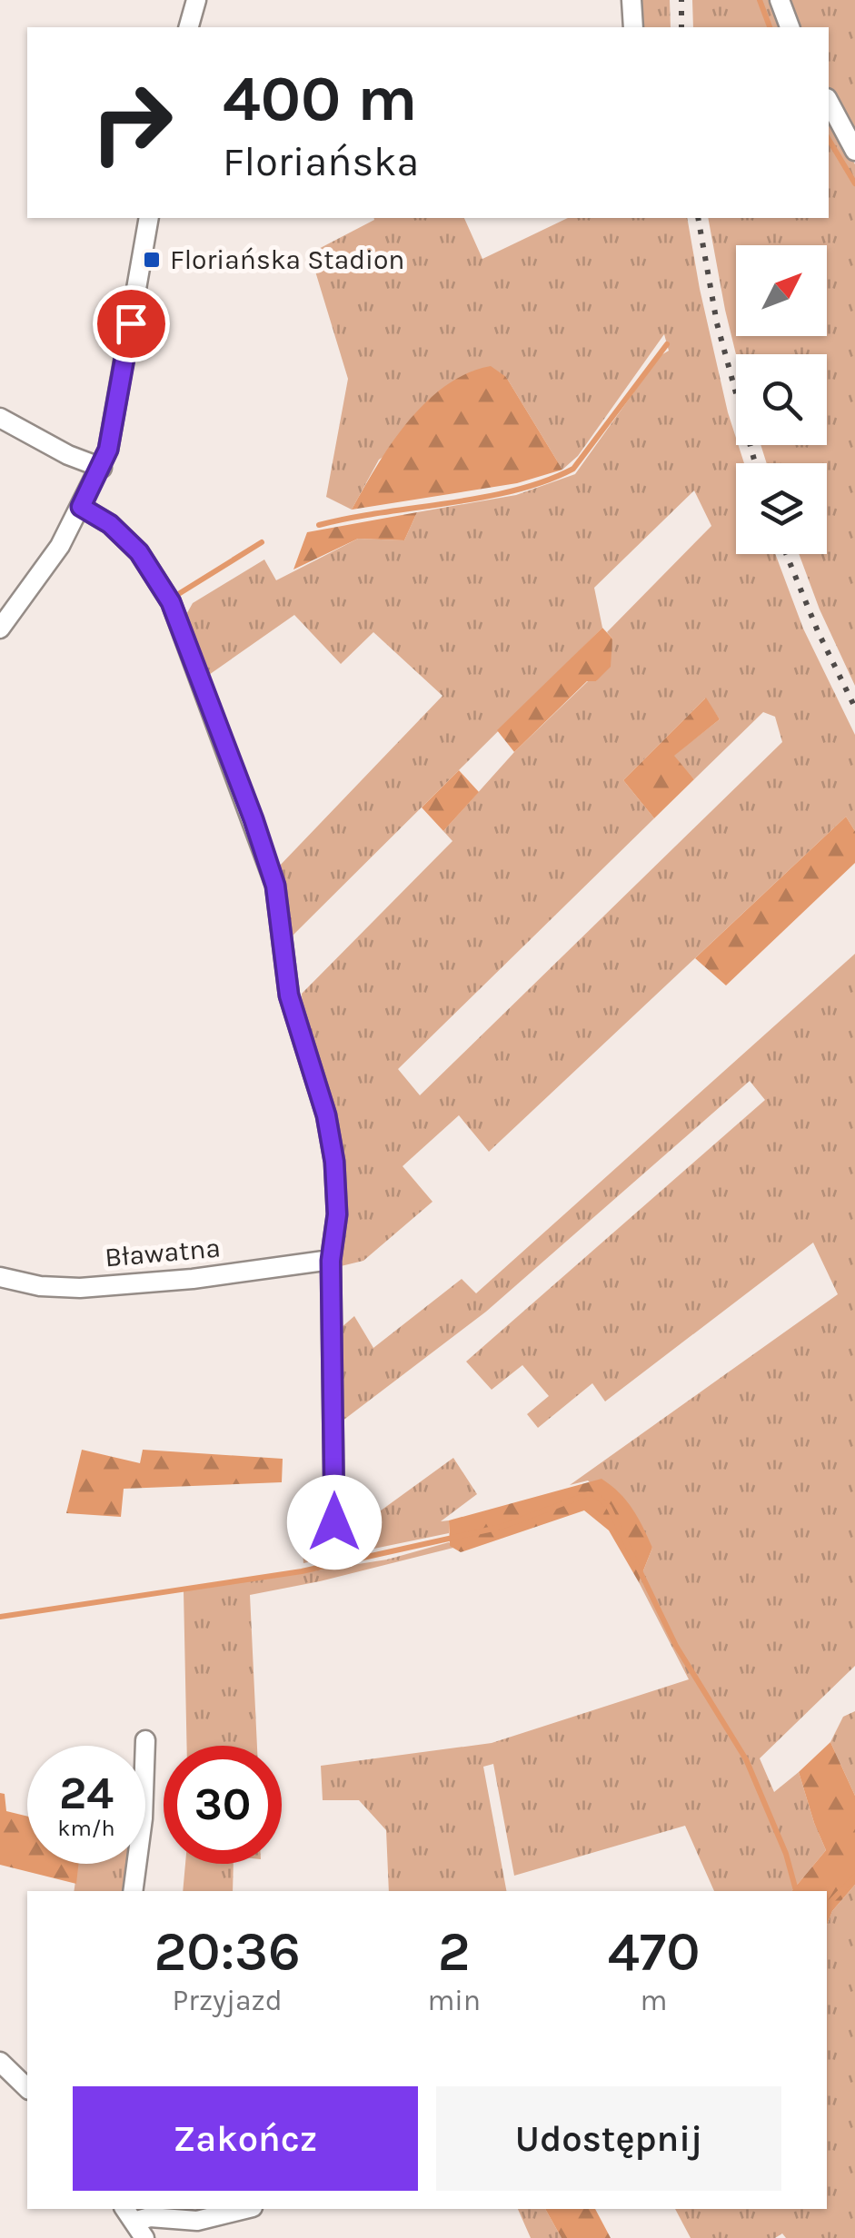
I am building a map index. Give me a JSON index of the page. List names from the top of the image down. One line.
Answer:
{"streets":{"street":["Bławatna"]},"places":{"transit":["Floriańska Stadion"]},"north":"top right","page":{"turn":["400 m","Floriańska"],"speed":"24 km/h","limit":"30","eta":["20:36","Przyjazd","2","min","470","m"],"buttons":["Zakończ","Udostępnij"]}}
